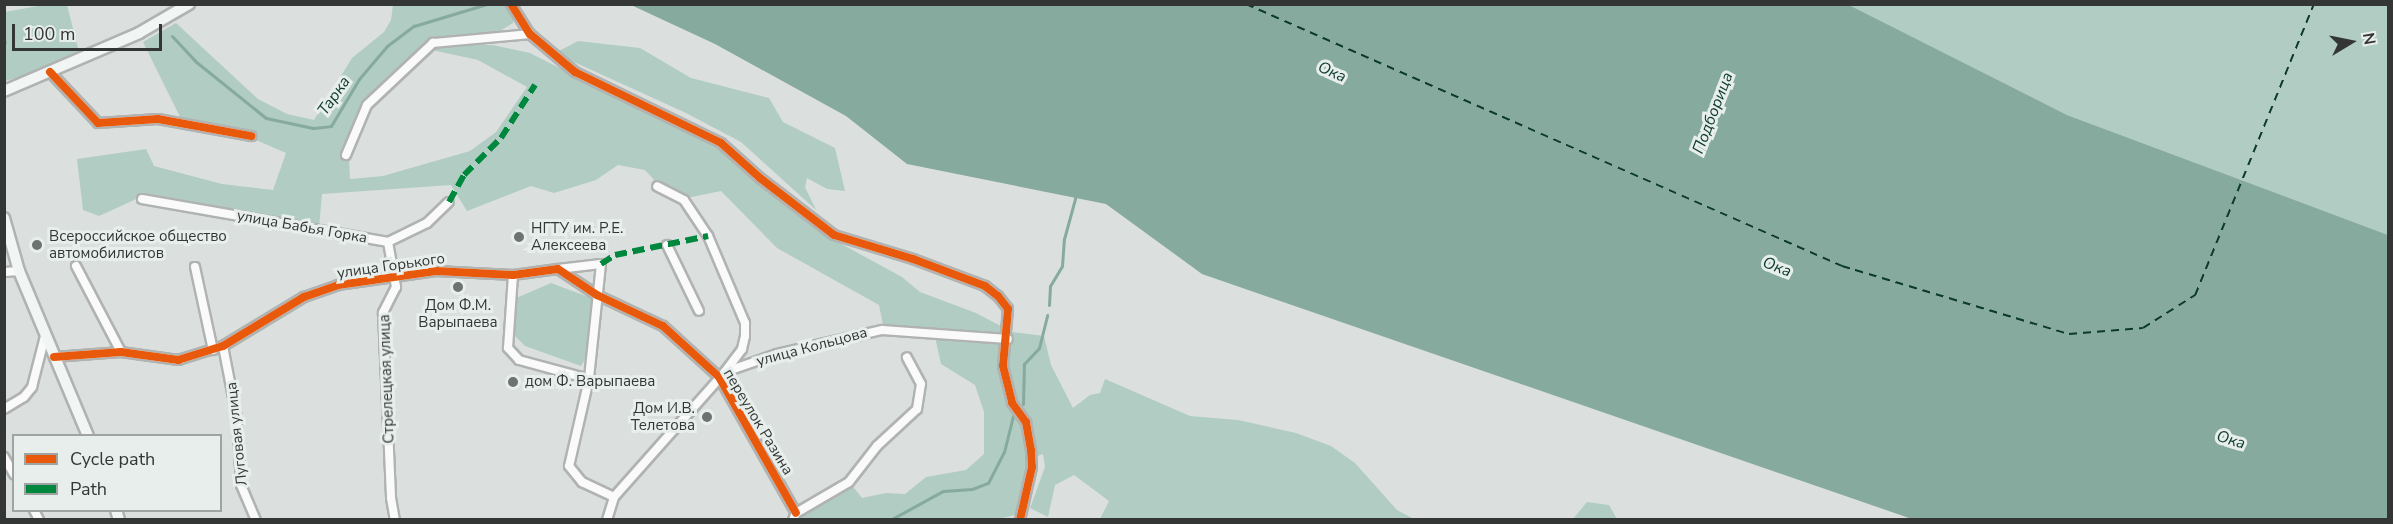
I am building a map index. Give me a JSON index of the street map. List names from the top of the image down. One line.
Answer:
{"streets":{"street":["улица Бабья Горка","улица Горького","улица Кольцова","Стрелецкая улица","переулок Разина","Луговая улица"]},"crossings":[["улица Горького","Стрелецкая улица"],["улица Горького","переулок Разина"],["улица Горького","Луговая улица"],["улица Кольцова","переулок Разина"]],"water":["Ока","Тарка","Подборица"],"places":["НГТУ им. Р.Е. Алексеева","Всероссийское общество автомобилистов","Дом Ф.М. Варыпаева","дом Ф. Варыпаева","Дом И.В. Телетова"],"legend":["Cycle path","Path"],"scale_bar":"100 m","north":"right"}
